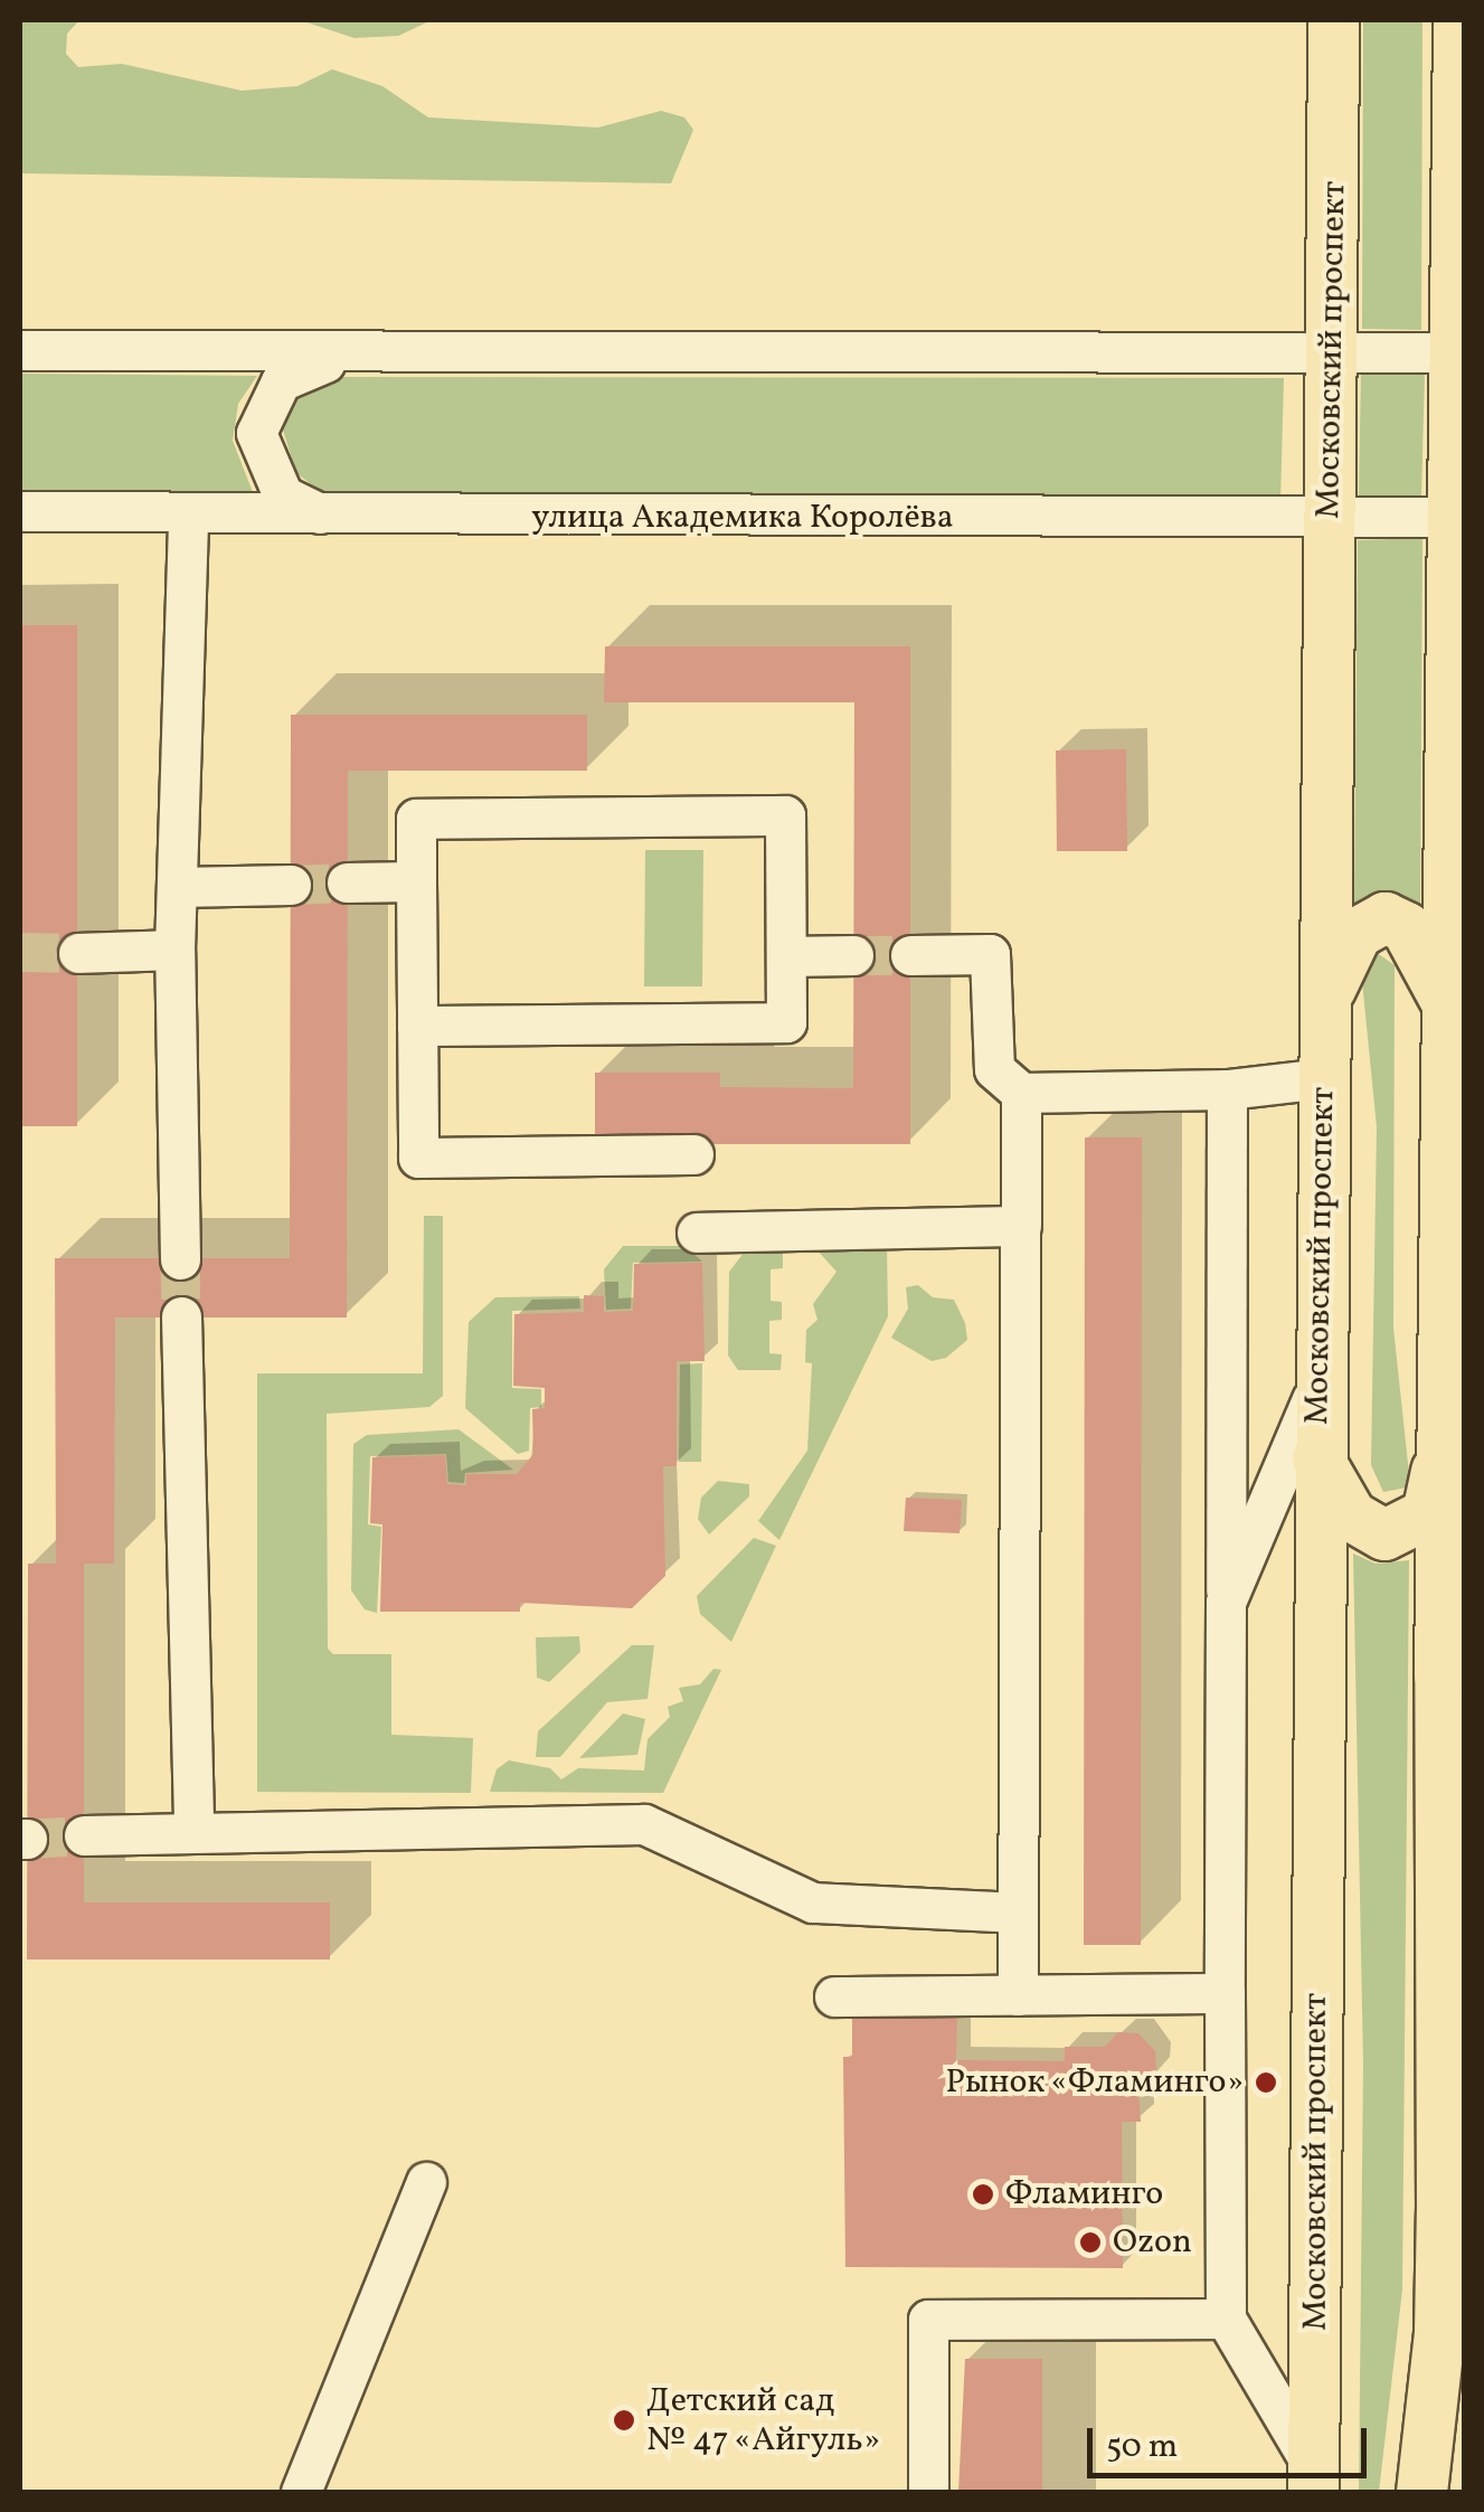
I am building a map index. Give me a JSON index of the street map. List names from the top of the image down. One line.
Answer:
{"streets":{"main road":["Московский проспект"],"street":["улица Академика Королёва"]},"crossings":[["Московский проспект","улица Академика Королёва"]],"places":["Рынок «Фламинго»","Фламинго","Ozon","Детский сад № 47 «Айгуль»"],"scale_bar":"50 m"}
